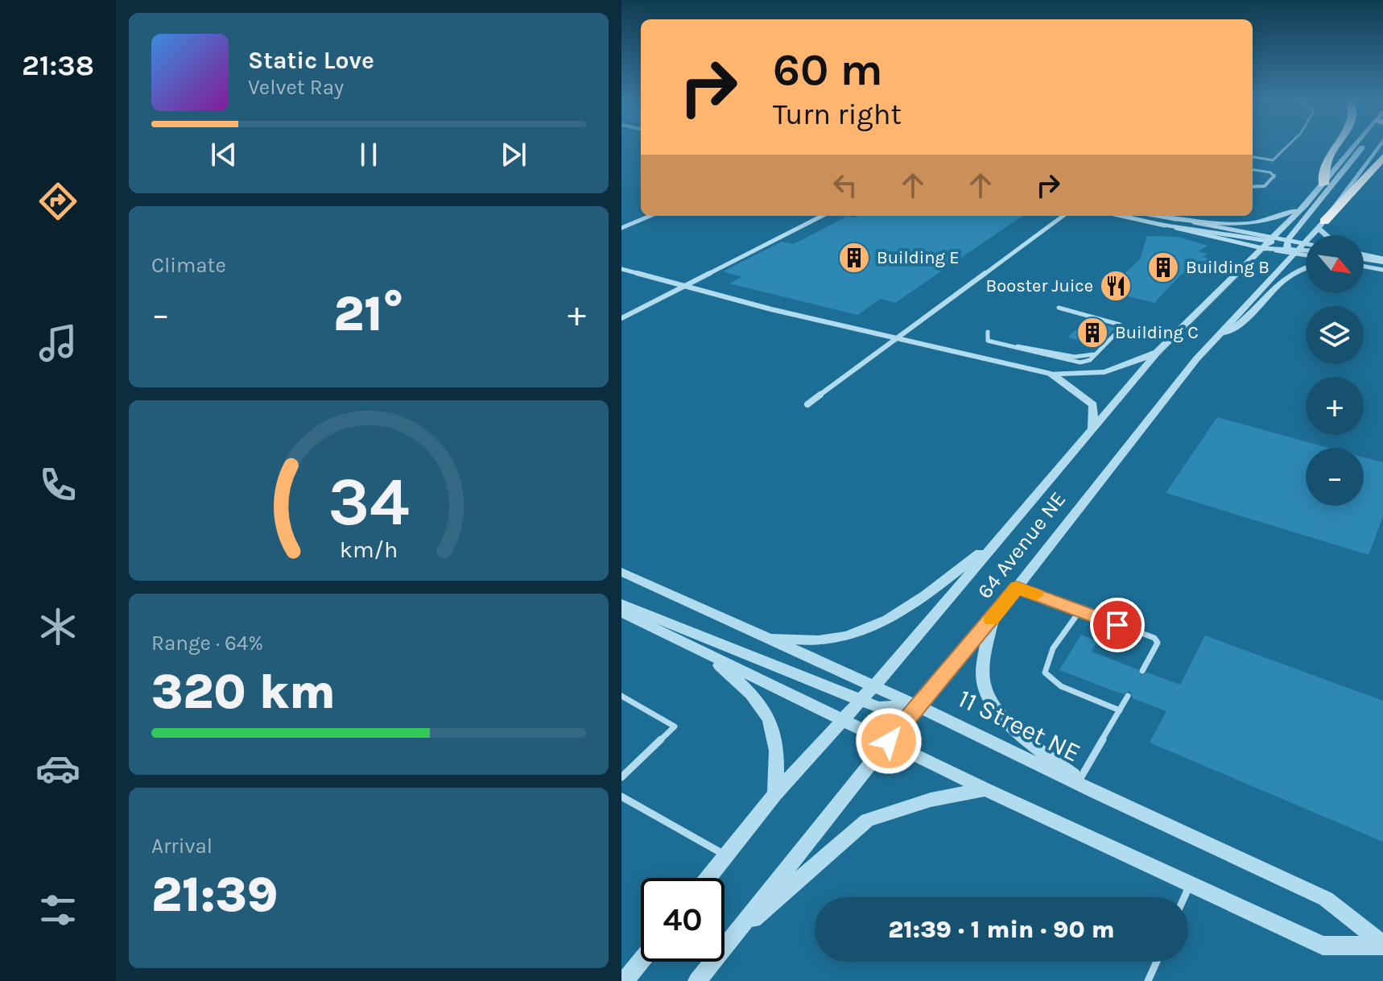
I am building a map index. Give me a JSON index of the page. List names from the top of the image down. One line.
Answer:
{"streets":{"street":["64 Avenue NE","11 Street NE"]},"crossings":[["64 Avenue NE","11 Street NE"]],"places":{"building":["Building E","Building B","Building C"],"restaurant":["Booster Juice"]},"north":"bottom right","page":{"tabs":"21:38","turn":["60 m","Turn right"],"song":["Static Love","Velvet Ray"],"tile":["Climate",["Range · 64%","320 km"],["Arrival","21:39"]],"map_buttons":["+","−"],"heat":["−","21°","+"],"limit":"40","trip":"21:39 · 1 min · 90 m","gauge":["34","km/h"]}}
